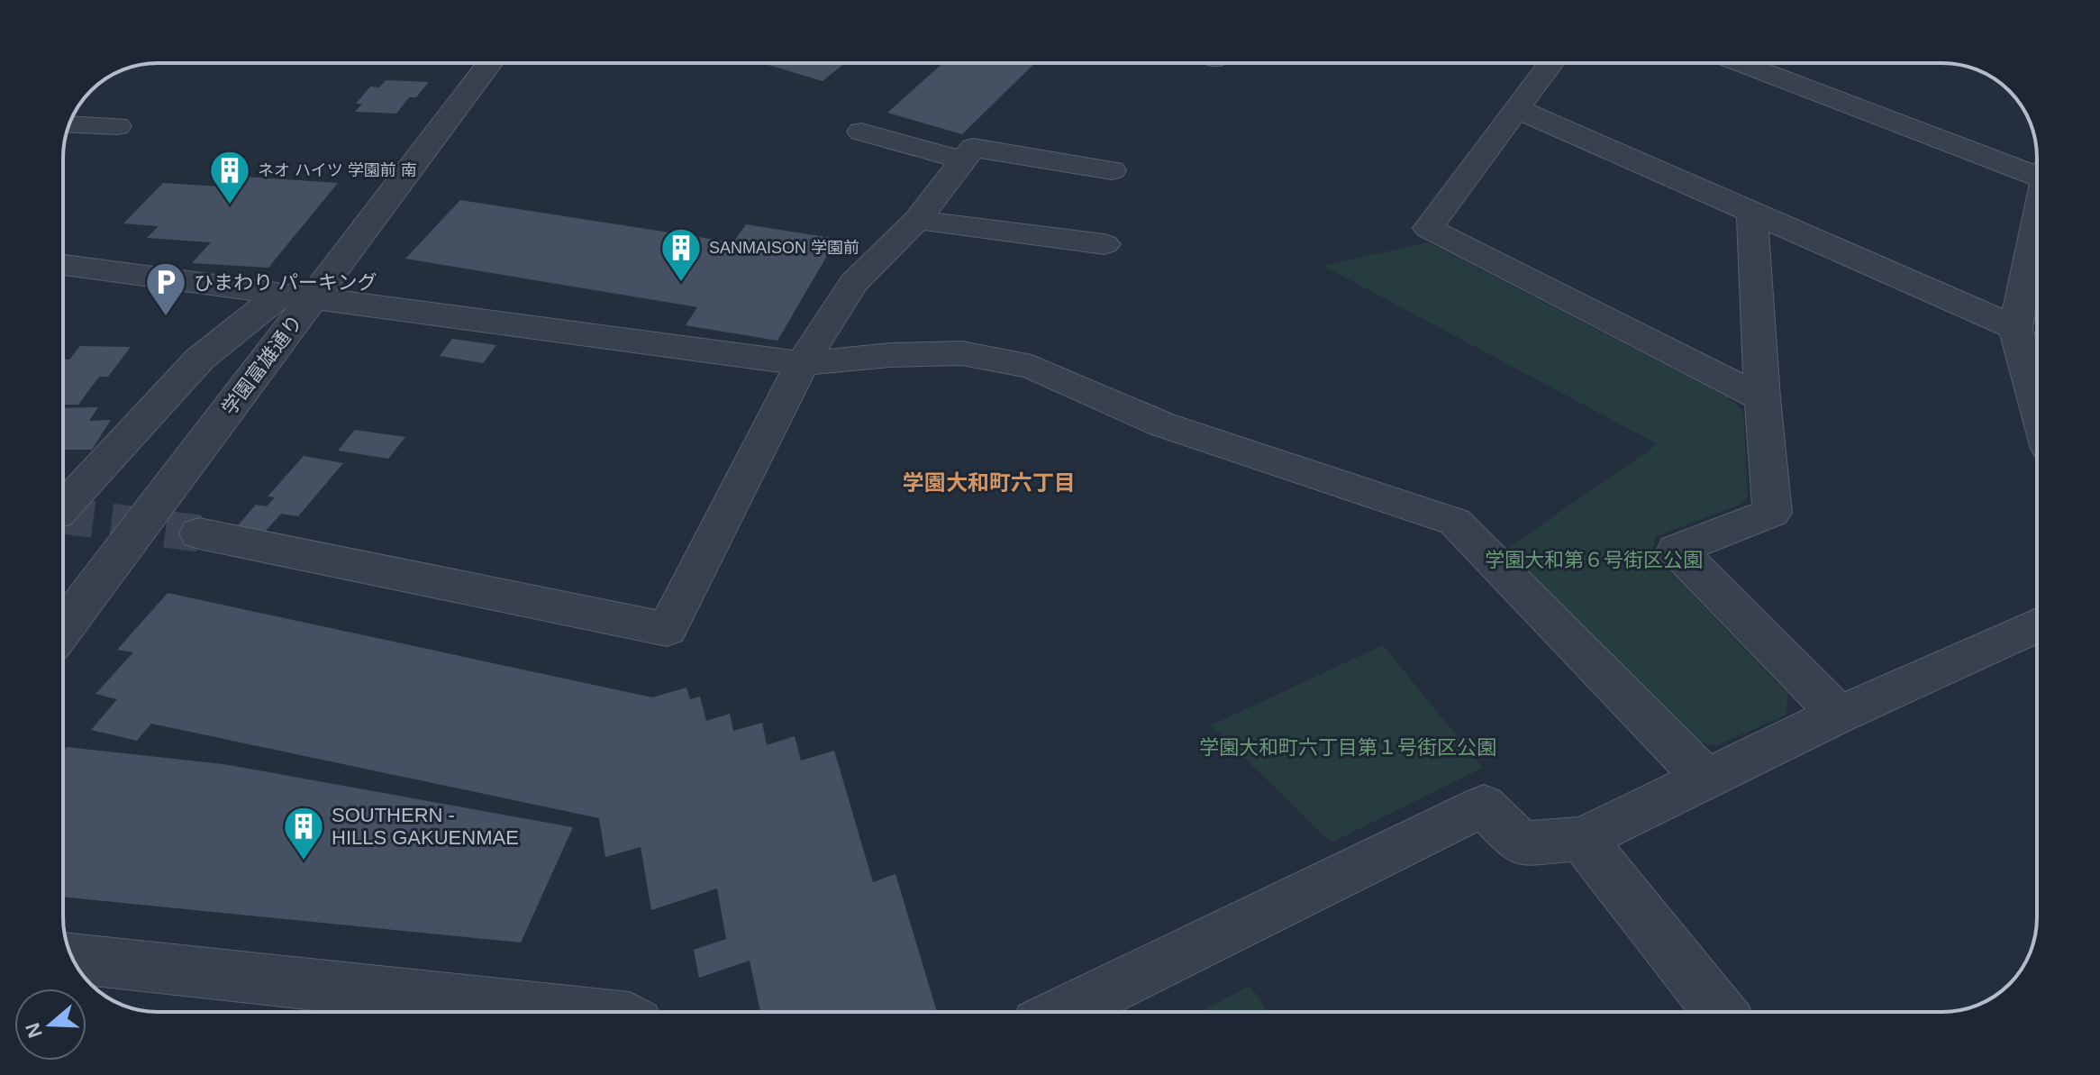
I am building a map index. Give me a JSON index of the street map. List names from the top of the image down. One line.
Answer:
{"streets":{"street":["学園富雄通り"]},"districts":["学園大和町六丁目"],"parks":["学園大和第６号街区公園","学園大和町六丁目第１号街区公園"],"places":{"building":["ネオ ハイツ 学園前 南","SANMAISON 学園前","SOUTHERN - HILLS GAKUENMAE"],"parking":["ひまわり パーキング"]},"north":"left"}
